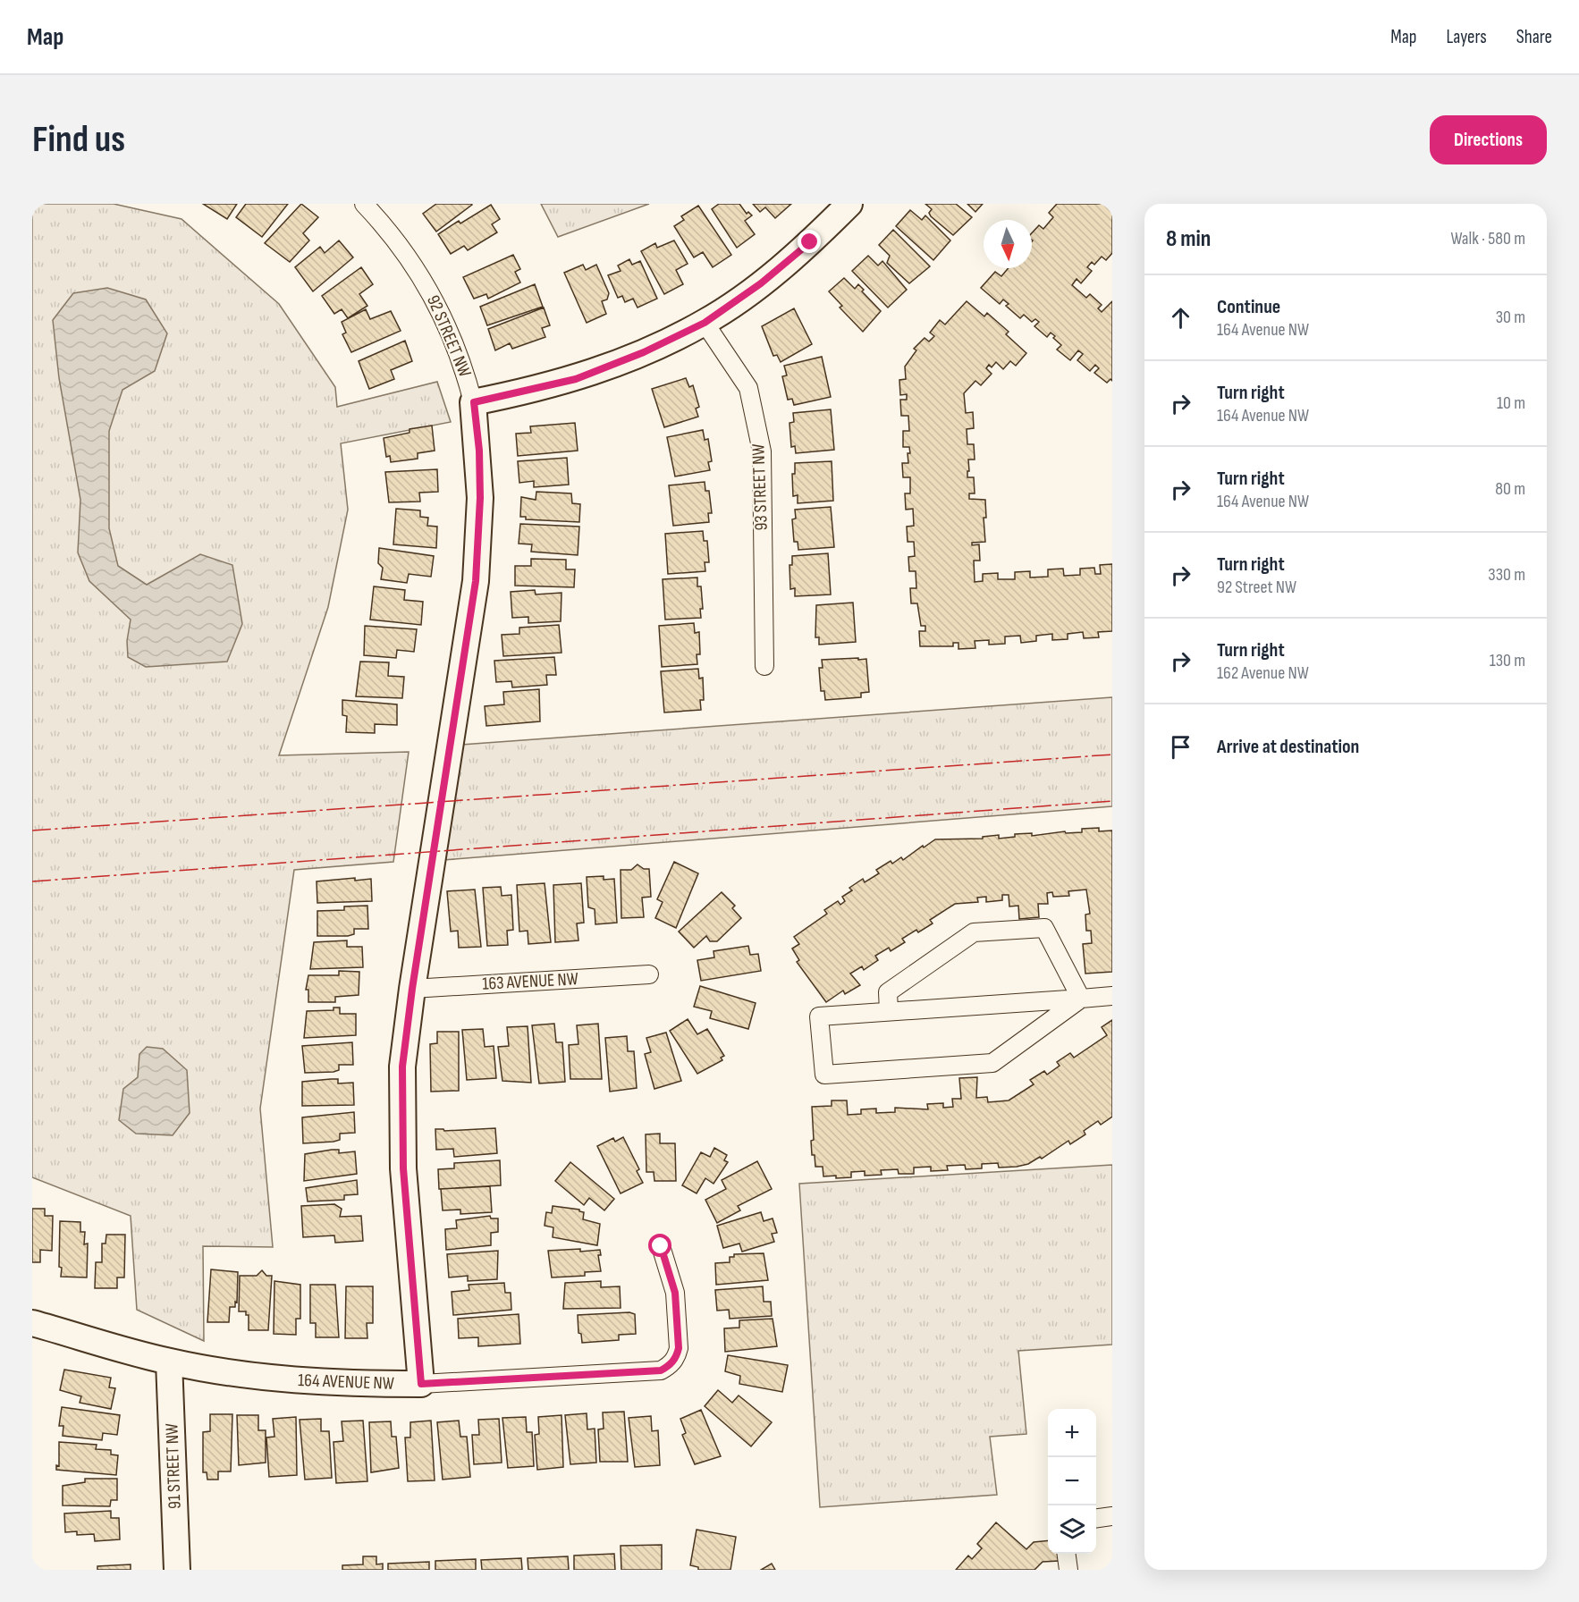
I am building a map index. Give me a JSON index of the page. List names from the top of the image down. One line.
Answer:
{"streets":{"street":["92 STREET NW","93 STREET NW","163 AVENUE NW","164 AVENUE NW","91 STREET NW"]},"crossings":[["92 STREET NW","163 AVENUE NW"],["92 STREET NW","164 AVENUE NW"],["164 AVENUE NW","91 STREET NW"]],"north":"bottom","page":{"header":"Map","nav":["Map","Layers","Share"],"buttons":"Directions","title":"Find us","heading":["8 min","Walk · 580 m"],"list":[["Continue","164 Avenue NW","30 m"],["Turn right","164 Avenue NW","10 m"],["Turn right","164 Avenue NW","80 m"],["Turn right","92 Street NW","330 m"],["Turn right","162 Avenue NW","130 m"],"Arrive at destination"],"map_buttons":["+","−"]}}
